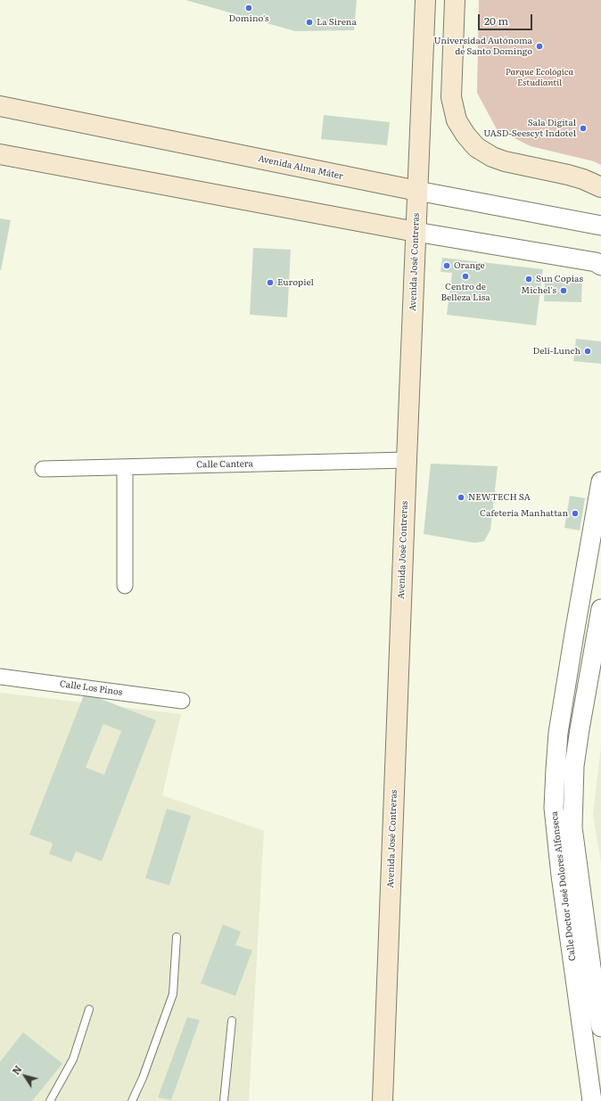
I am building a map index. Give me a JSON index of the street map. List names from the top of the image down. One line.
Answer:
{"streets":{"main road":["Avenida Alma Máter","Avenida José Contreras"],"street":["Calle Cantera","Calle Los Pinos","Calle Doctor José Dolores Alfonseca"]},"crossings":[["Avenida Alma Máter","Avenida José Contreras"],["Avenida José Contreras","Calle Cantera"]],"parks":["Parque Ecológica Estudiantíl"],"places":["Domino's","La Sirena","Universidad Autónoma de Santo Domingo","Sala Digital UASD-Seescyt Indotel","Orange","Centro de Belleza Lisa","Sun Copias","Europiel","Michel's","Deli-Lunch","NEWTECH SA","Cafeteria Manhattan"],"scale_bar":"20 m","north":"top left"}
